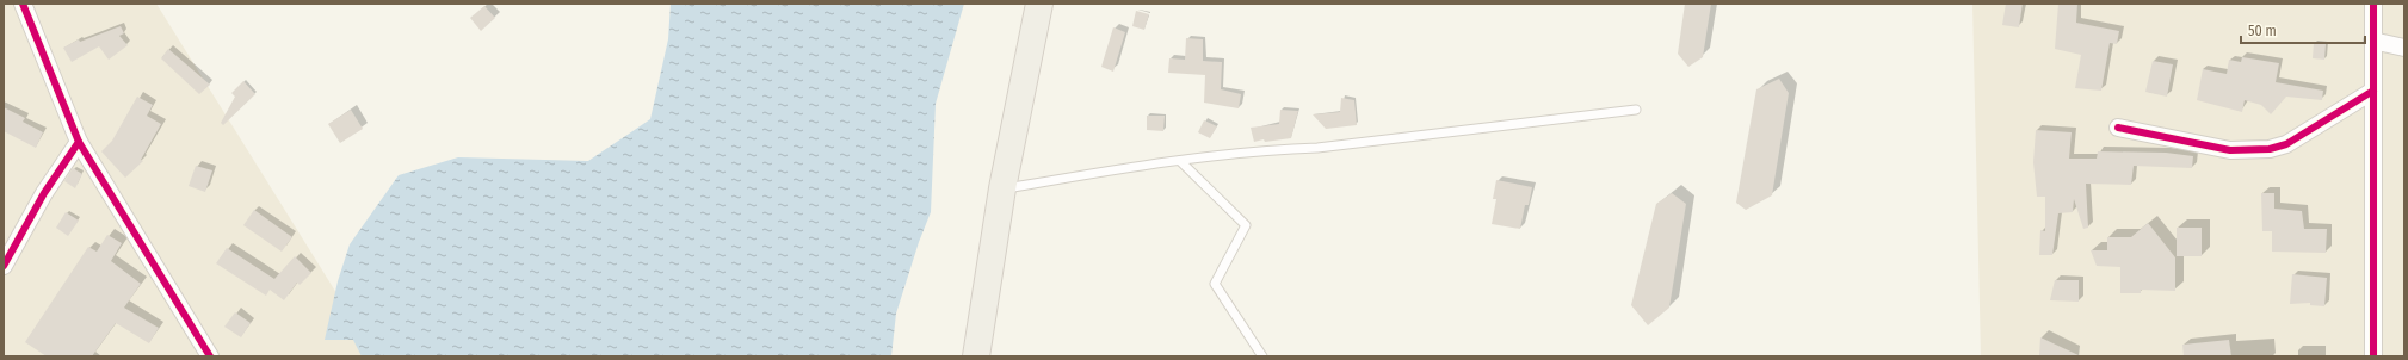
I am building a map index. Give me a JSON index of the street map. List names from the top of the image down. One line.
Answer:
{"scale_bar":"50 m"}
